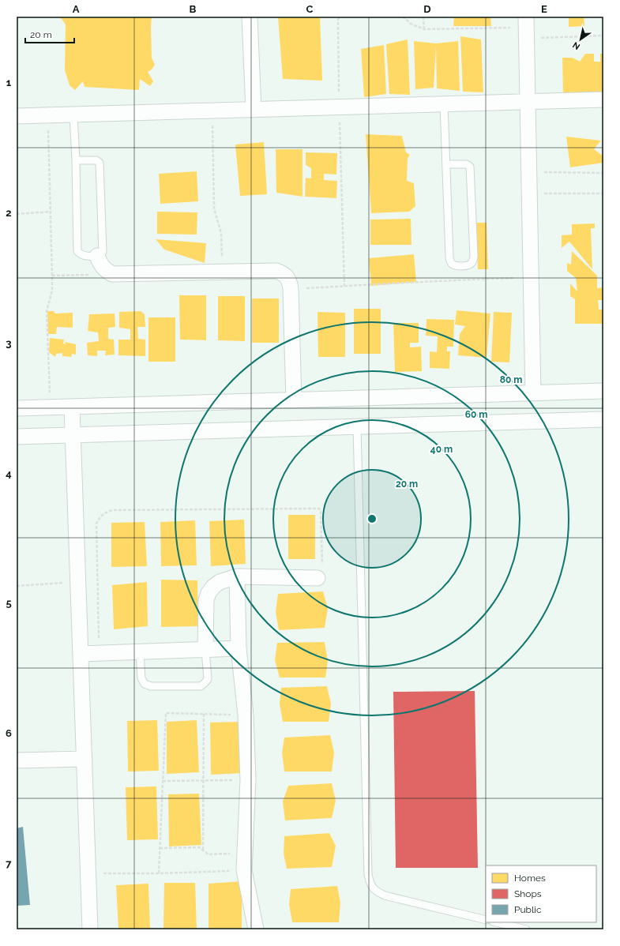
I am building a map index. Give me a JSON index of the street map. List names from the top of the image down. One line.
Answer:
{"legend":["Homes","Shops","Public"],"scale_bar":"20 m","north":"bottom left","grid":{"columns":["A","B","C","D","E"],"rows":["1","2","3","4","5","6","7"]},"rings":["80 m","60 m","40 m","20 m"]}
